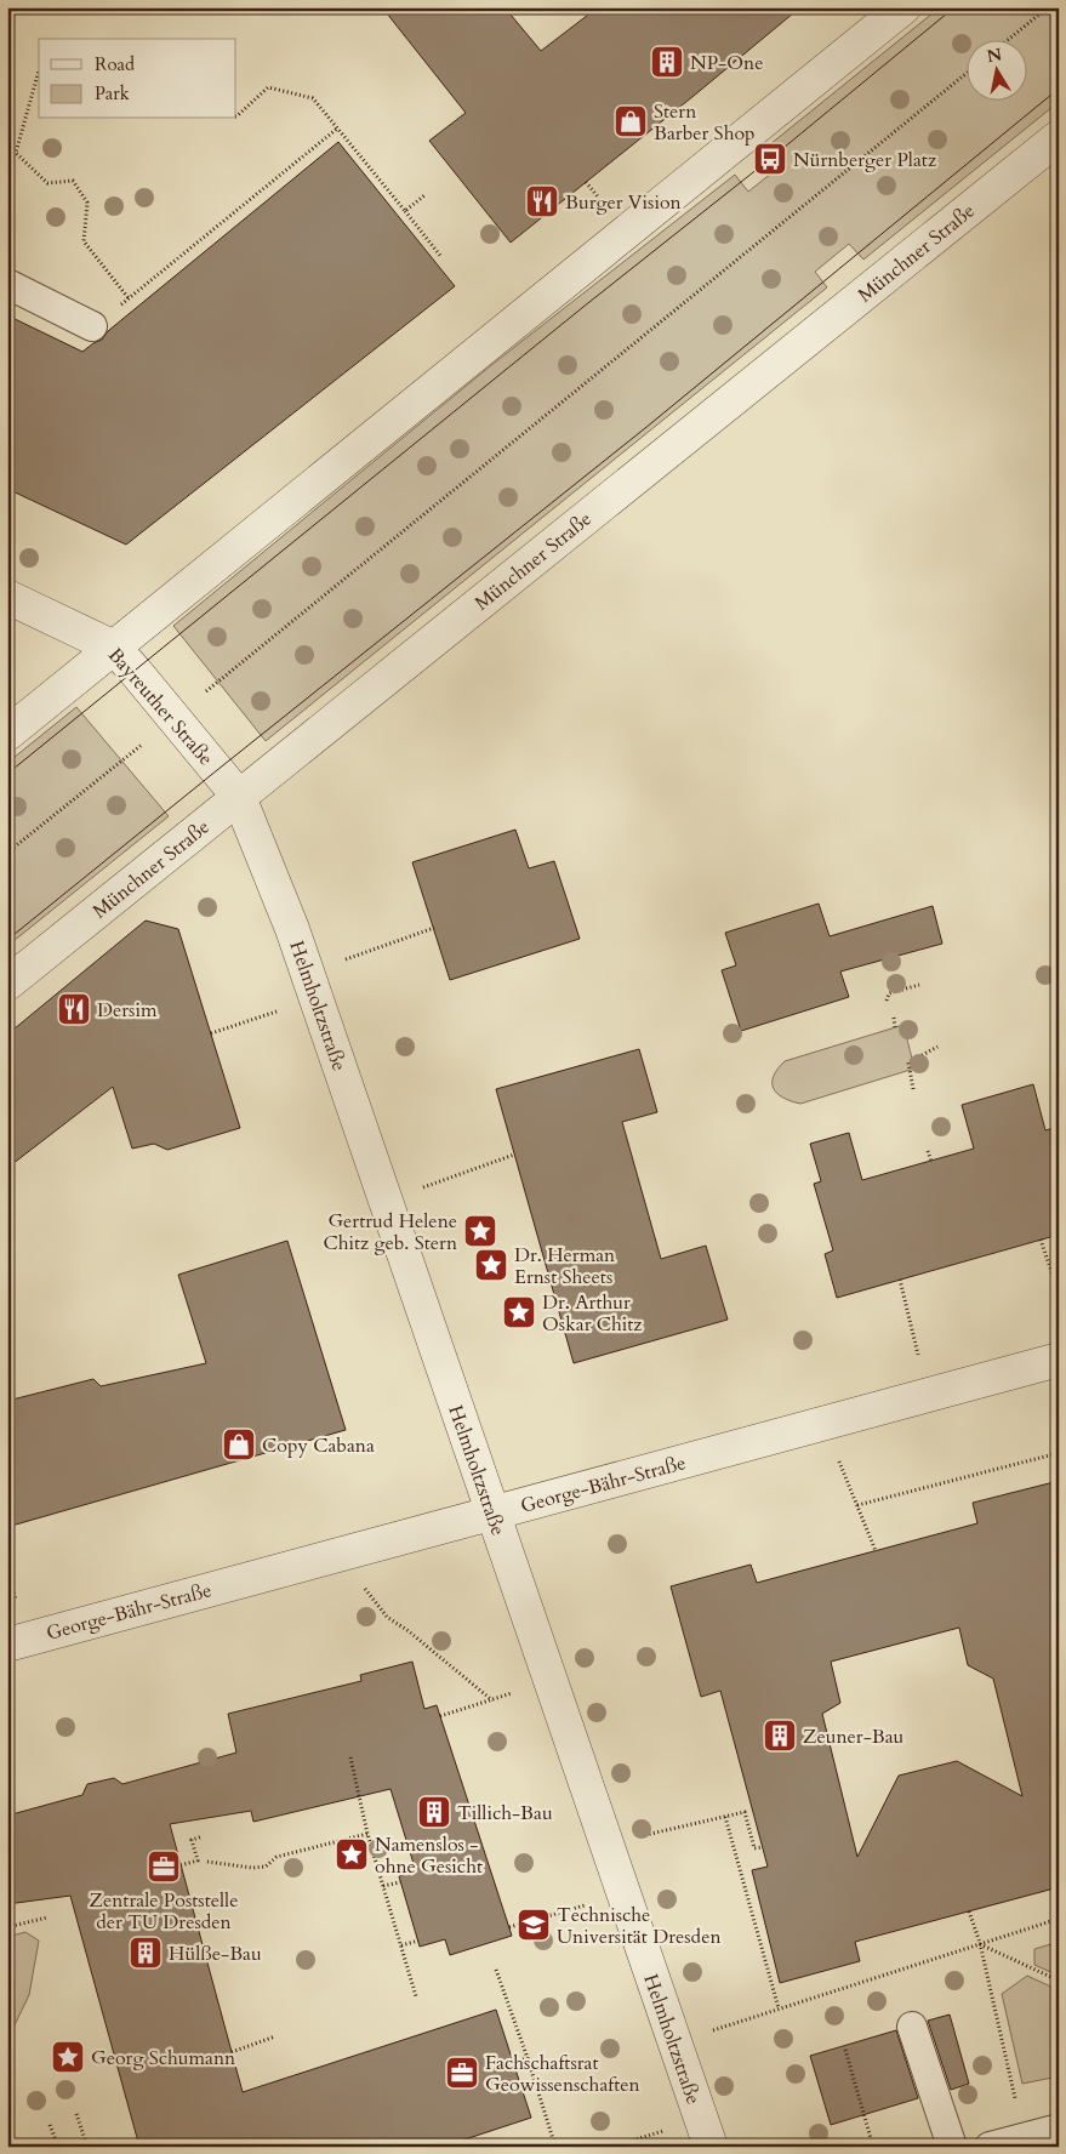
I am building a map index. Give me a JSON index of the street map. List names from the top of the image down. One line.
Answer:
{"streets":{"street":["Münchner Straße","Bayreuther Straße","Helmholtzstraße","George-Bähr-Straße"]},"crossings":[["Münchner Straße","Bayreuther Straße"],["Münchner Straße","Helmholtzstraße"],["Bayreuther Straße","Helmholtzstraße"],["Helmholtzstraße","George-Bähr-Straße"]],"places":{"building":["NP-One","Zeuner-Bau","Tillich-Bau","Hülße-Bau"],"shop":["Stern Barber Shop","Copy Cabana"],"bus stop":["Nürnberger Platz"],"restaurant":["Burger Vision","Dersim"],"place":["Gertrud Helene Chitz geb. Stern","Dr. Herman Ernst Sheets","Dr. Arthur Oskar Chitz","Namenslos - ohne Gesicht","Georg Schumann"],"office":["Zentrale Poststelle der TU Dresden","Fachschaftsrat Geowissenschaften"],"school or university":["Technische Universität Dresden"]},"legend":["Road","Park"],"north":"top"}
